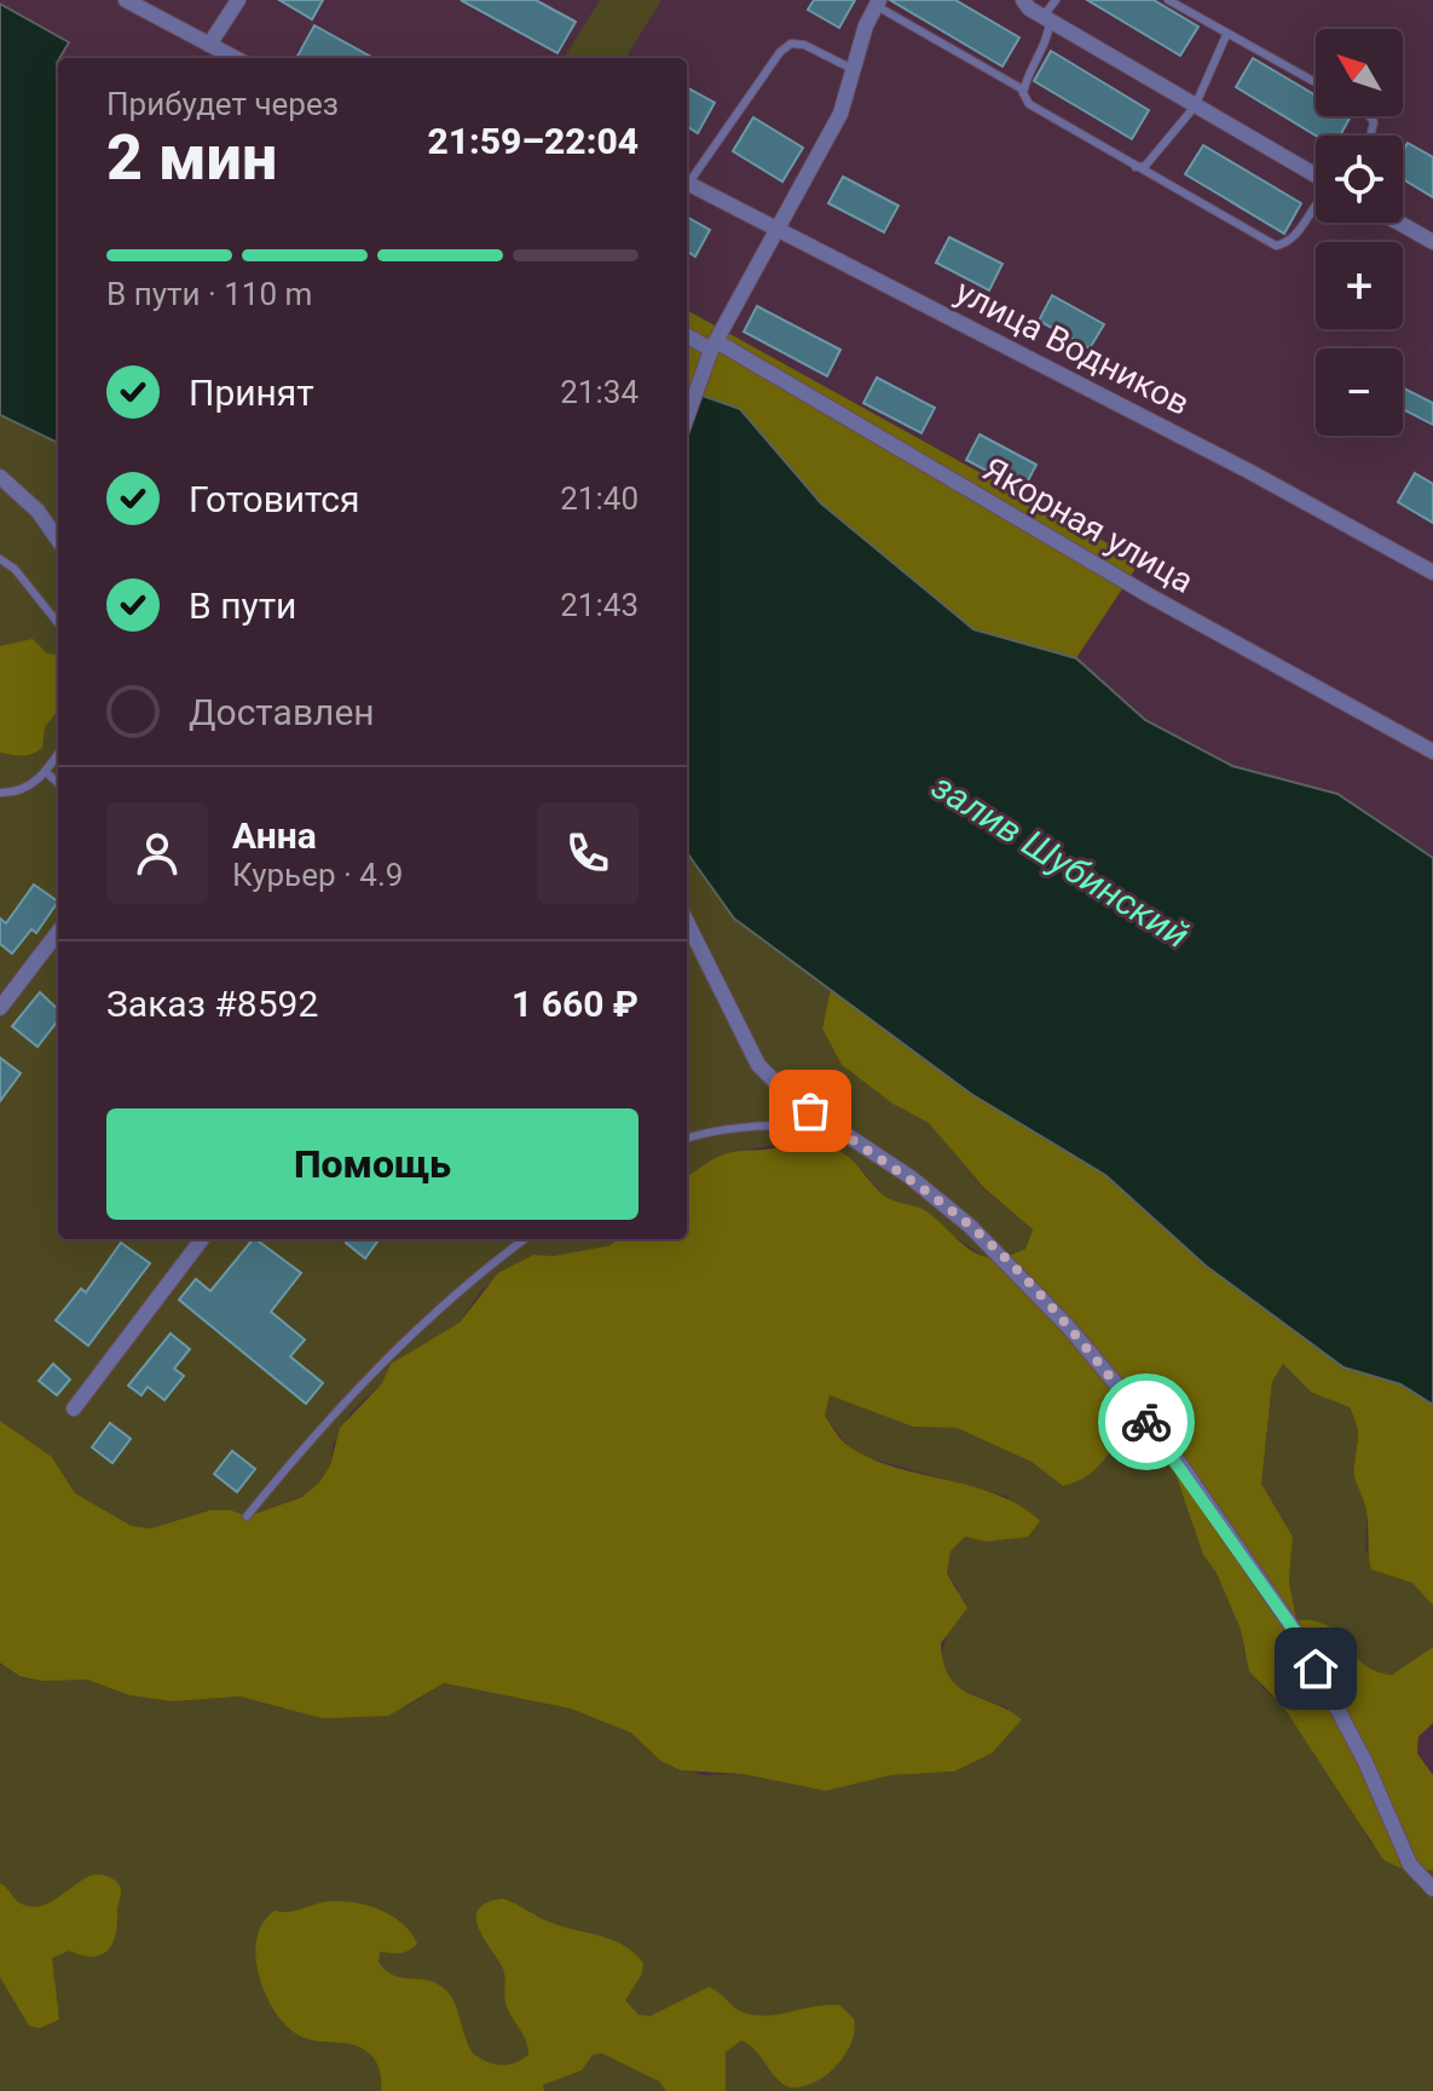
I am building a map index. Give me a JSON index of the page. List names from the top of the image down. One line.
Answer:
{"streets":{"street":["улица Водников","Якорная улица"]},"water":["залив Шубинский"],"north":"top left","page":{"map_buttons":["+","−"],"heading":["2 мин","Прибудет через","21:59–22:04"],"panel":["Анна","Курьер · 4.9","Заказ #8592","1 660 ₽"],"bar":"В пути · 110 m","list":[["Принят","21:34"],["Готовится","21:40"],["В пути","21:43"],"Доставлен"],"buttons":"Помощь"}}
